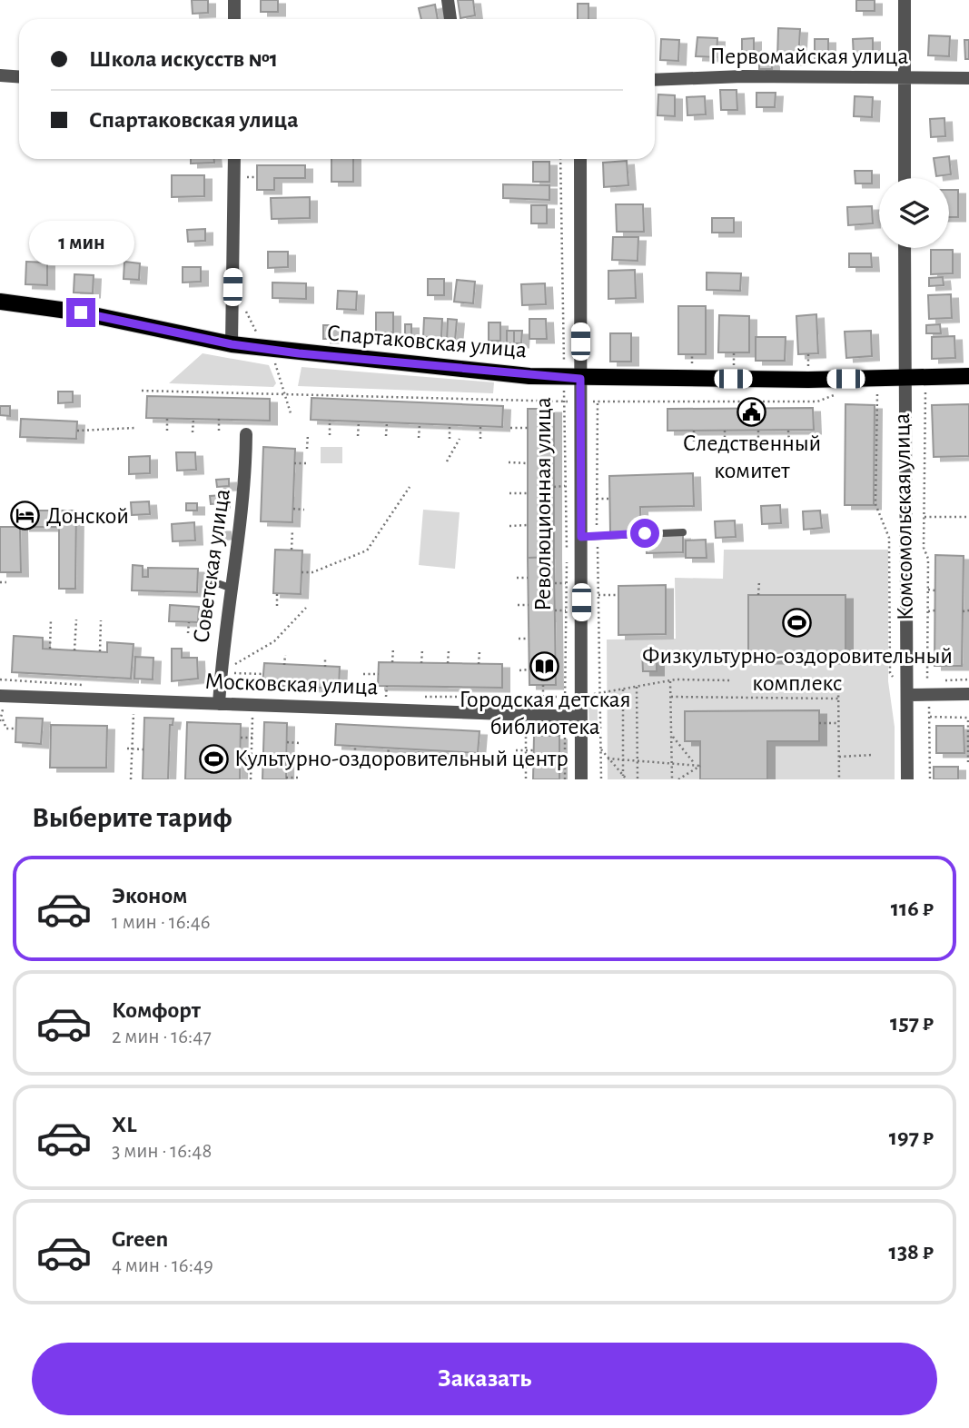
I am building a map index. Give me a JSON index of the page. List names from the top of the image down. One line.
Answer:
{"streets":{"main road":["Спартаковская улица"],"street":["Первомайская улица","Революционная улица","Комсомольская улица","Советская улица","Московская улица"]},"crossings":[["Спартаковская улица","Революционная улица"],["Спартаковская улица","Комсомольская улица"],["Революционная улица","Московская улица"],["Советская улица","Московская улица"]],"places":{"public building":["Следственный комитет"],"hotel":["Донской"],"sports":["Физкультурно-оздоровительный комплекс","Культурно-оздоровительный центр"],"library":["Городская детская библиотека"]},"page":{"banner":["Школа искусств №1","Спартаковская улица"],"bubble":"1 мин","heading":"Выберите тариф","list":[{"name":"Эконом","note":"1 мин · 16:46","value":"116 ₽"},{"name":"Комфорт","note":"2 мин · 16:47","value":"157 ₽"},{"name":"XL","note":"3 мин · 16:48","value":"197 ₽"},{"name":"Green","note":"4 мин · 16:49","value":"138 ₽"}],"buttons":"Заказать"}}
